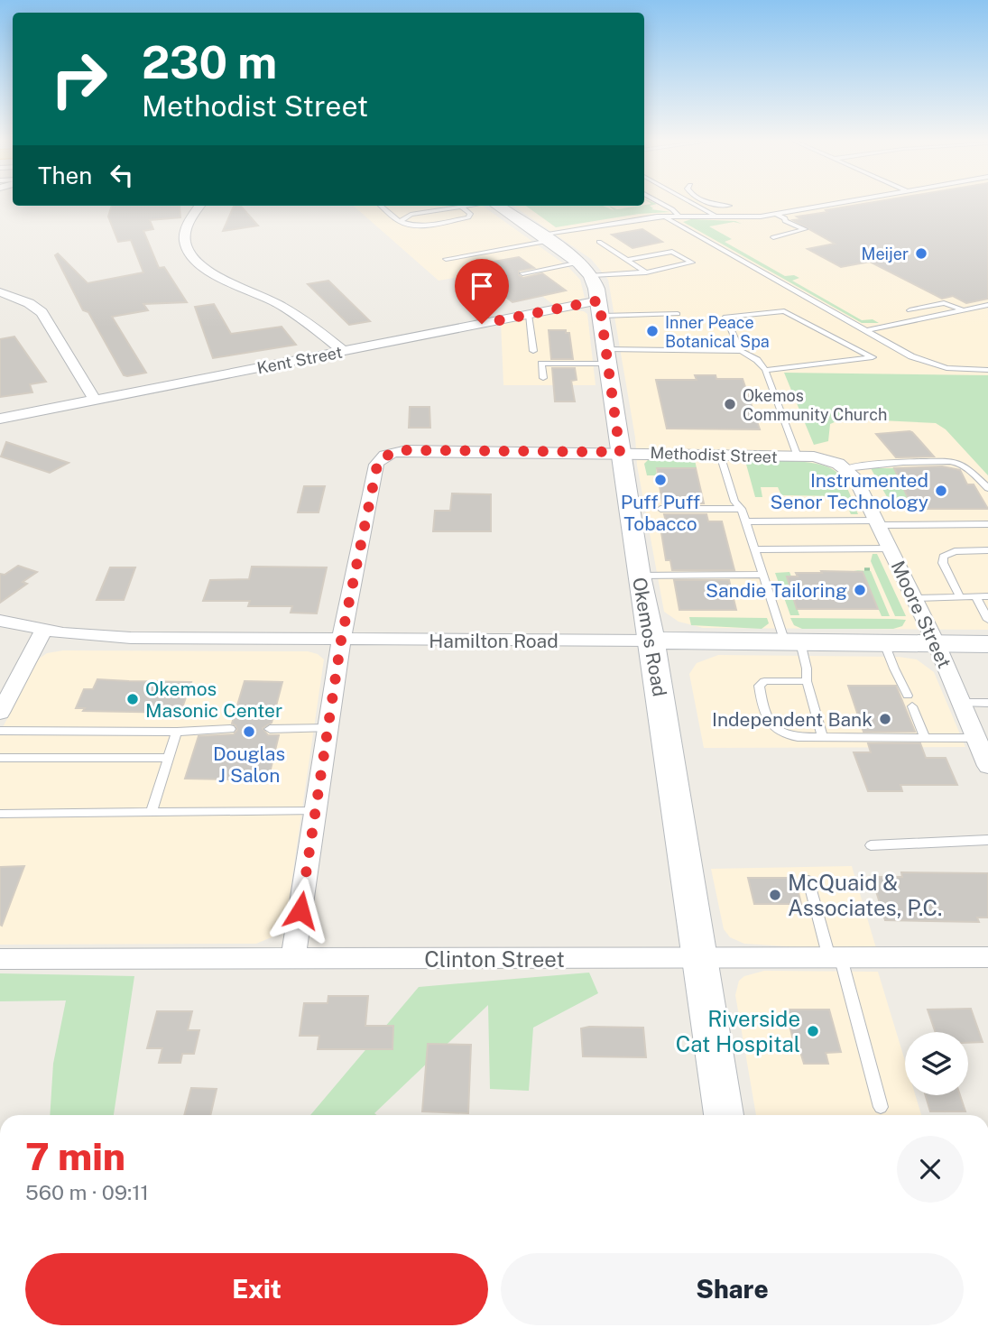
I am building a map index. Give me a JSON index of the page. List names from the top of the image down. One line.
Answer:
{"streets":{"main road":["Okemos Road","Hamilton Road"],"street":["Kent Street","Methodist Street","Moore Street","Clinton Street"]},"crossings":[["Kent Street","Okemos Road"],["Methodist Street","Moore Street"],["Methodist Street","Okemos Road"],["Methodist Street","Hamilton Road"],["Moore Street","Hamilton Road"],["Okemos Road","Hamilton Road"],["Okemos Road","Clinton Street"]],"places":["Meijer","Inner Peace Botanical Spa","Okemos Community Church","Puff Puff Tobacco","Instrumented Senor Technology","Sandie Tailoring","Okemos Masonic Center","Independent Bank","Douglas J Salon","McQuaid & Associates, P.C.","Riverside Cat Hospital"],"page":{"turn":["230 m","Methodist Street"],"then":"Then","heading":["7 min","560 m · 09:11"],"buttons":["Exit","Share"]}}
